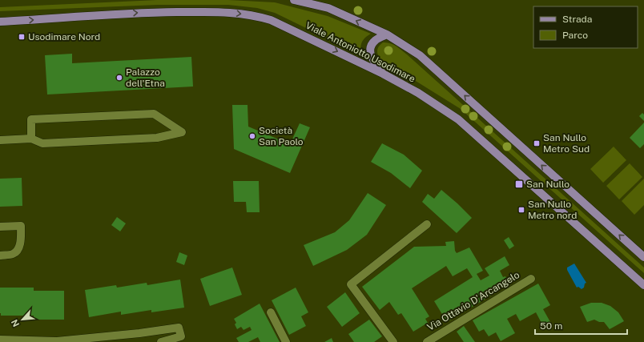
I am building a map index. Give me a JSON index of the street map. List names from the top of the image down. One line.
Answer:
{"streets":{"main road":["Viale Antoniotto Usodimare"],"street":["Via Ottavio D'Arcangelo"]},"one_way":["Viale Antoniotto Usodimare"],"places":{"transit":["Usodimare Nord","San Nullo Metro Sud","San Nullo","San Nullo Metro nord"],"other":["Palazzo dell'Etna","Società San Paolo"]},"legend":["Strada","Parco"],"scale_bar":"50 m","north":"bottom left"}
